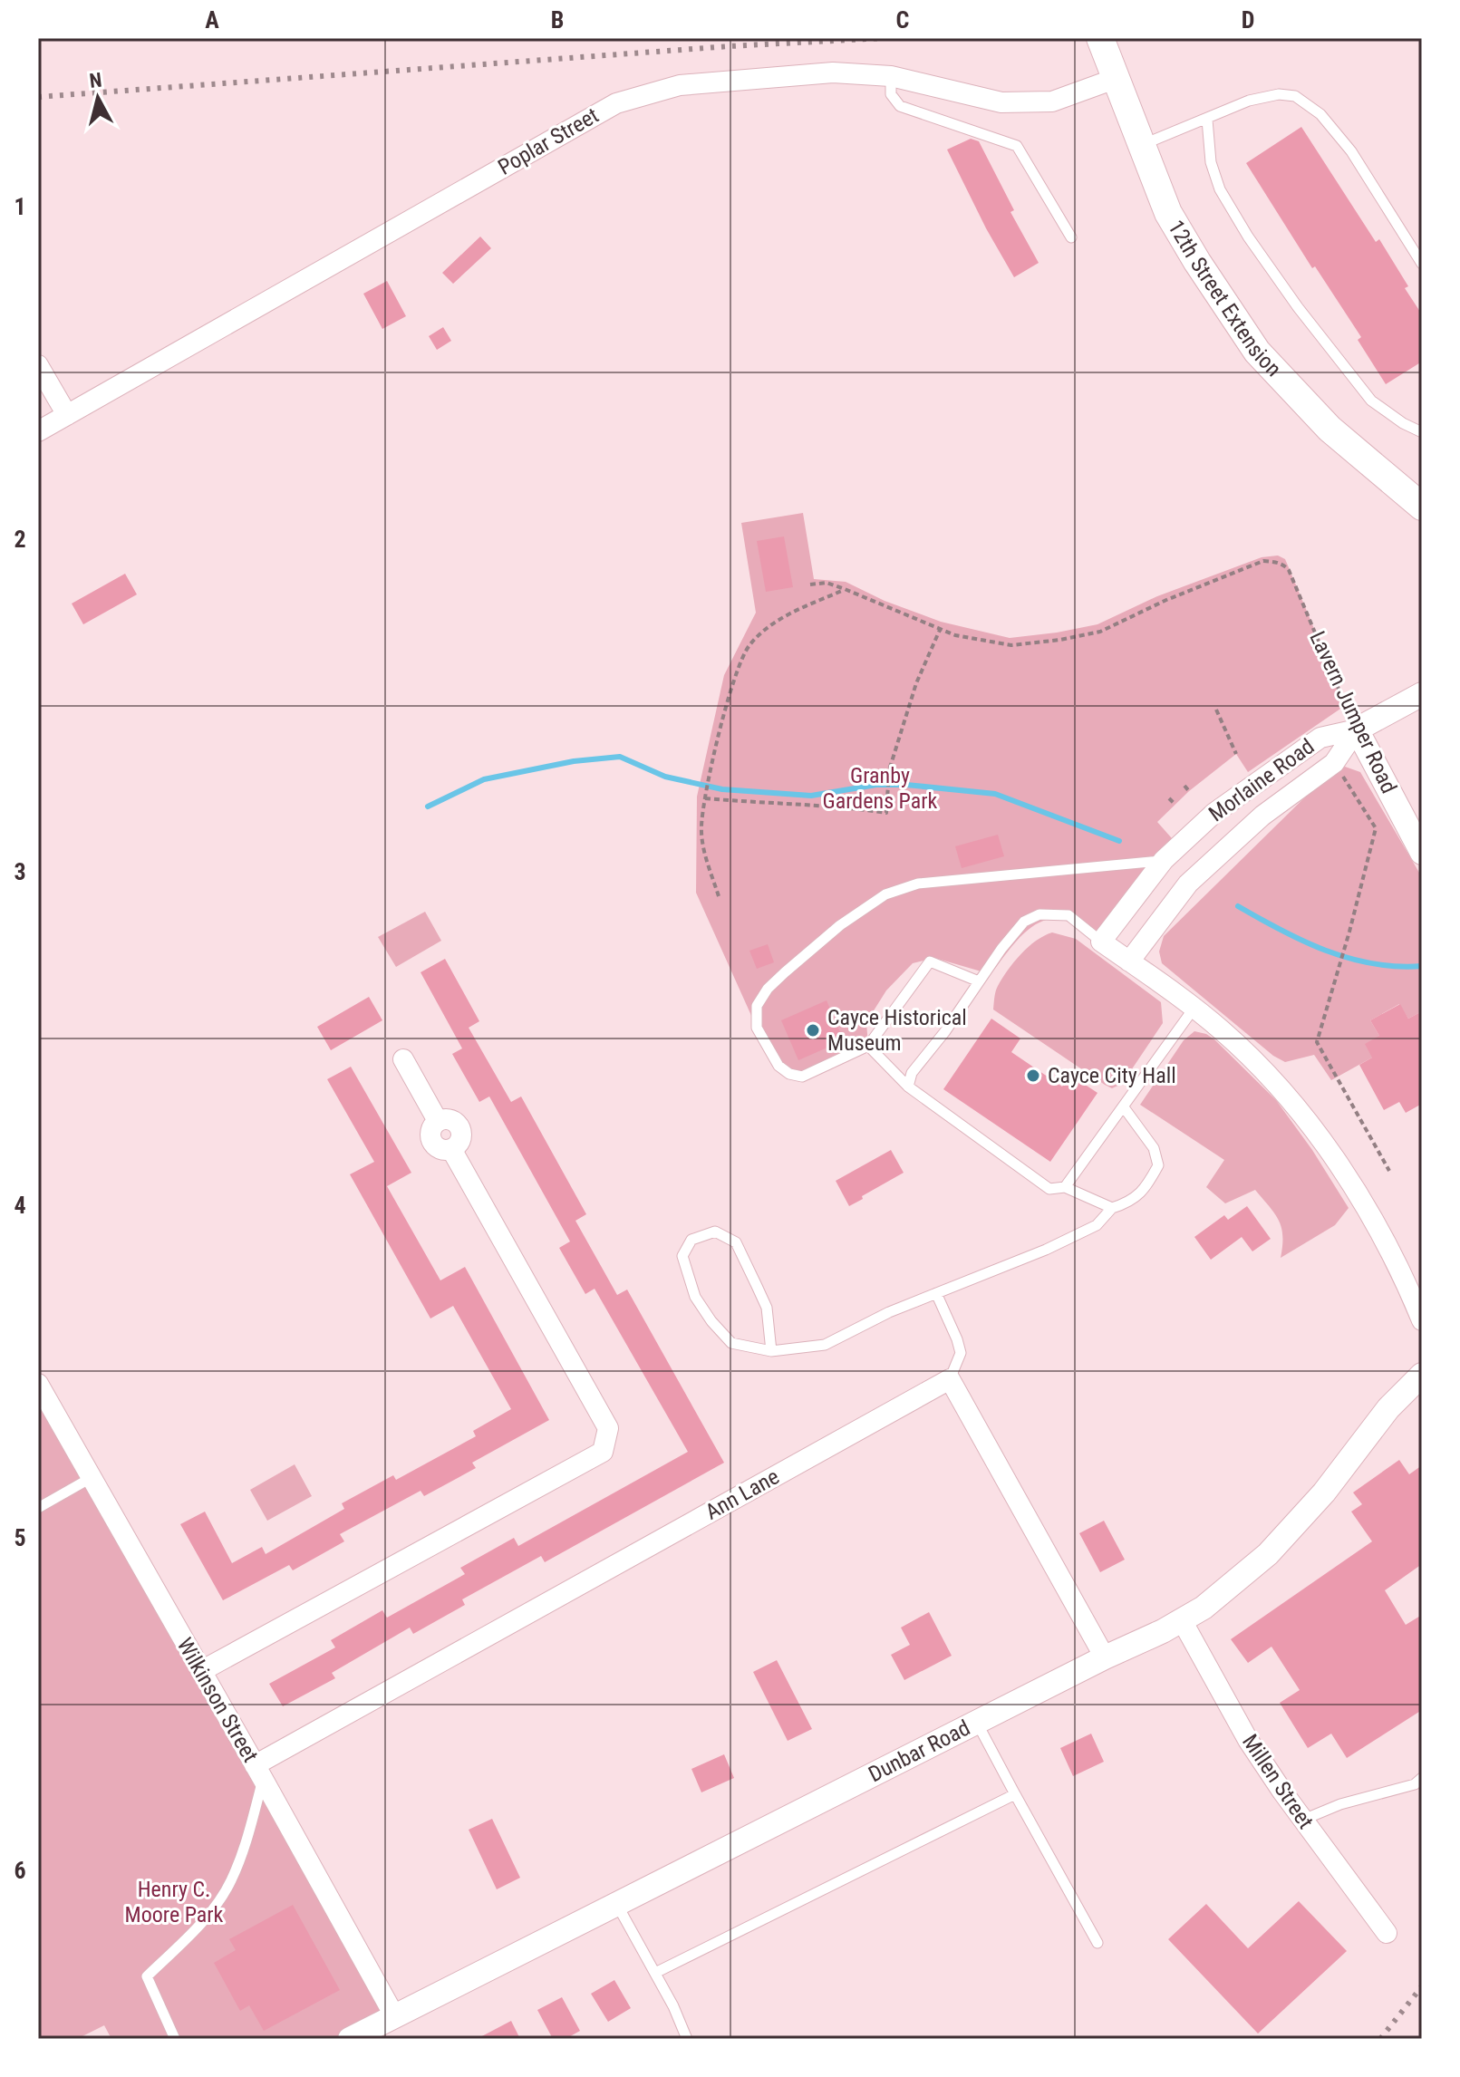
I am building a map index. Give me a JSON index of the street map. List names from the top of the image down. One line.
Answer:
{"streets":{"main road":["12th Street Extension"],"street":["Poplar Street","Lavern Jumper Road","Morlaine Road","Ann Lane","Wilkinson Street","Dunbar Road","Millen Street"]},"crossings":[["Poplar Street","12th Street Extension"],["Lavern Jumper Road","Morlaine Road"],["Ann Lane","Wilkinson Street"],["Wilkinson Street","Dunbar Road"],["Dunbar Road","Millen Street"]],"parks":["Granby Gardens Park","Henry C. Moore Park"],"places":["Cayce Historical Museum","Cayce City Hall"],"north":"top","grid":{"columns":["A","B","C","D"],"rows":["1","2","3","4","5","6"]}}
